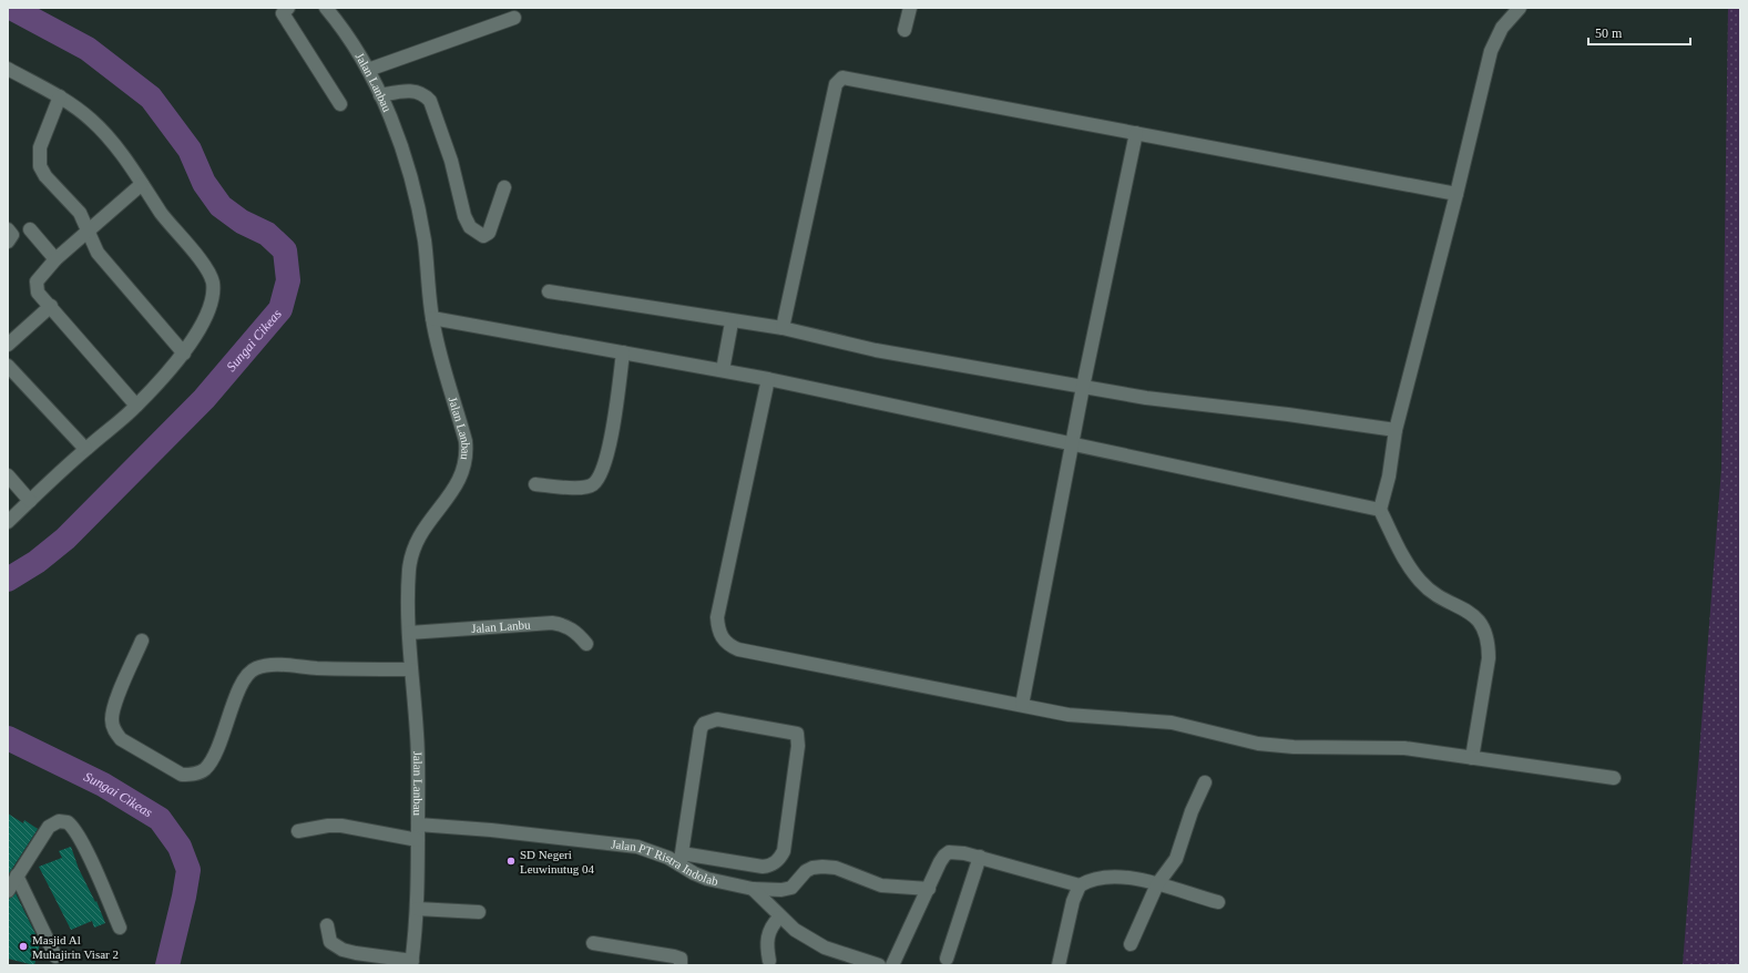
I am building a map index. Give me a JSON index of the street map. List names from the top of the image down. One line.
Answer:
{"streets":{"street":["Jalan Lanbau","Jalan Lanbu","Jalan PT Ristra Indolab"]},"crossings":[["Jalan Lanbau","Jalan Lanbu"],["Jalan Lanbau","Jalan PT Ristra Indolab"]],"water":["Sungai Cikeas"],"places":["SD Negeri Leuwinutug 04","Masjid Al Muhajirin Visar 2"],"scale_bar":"50 m"}
